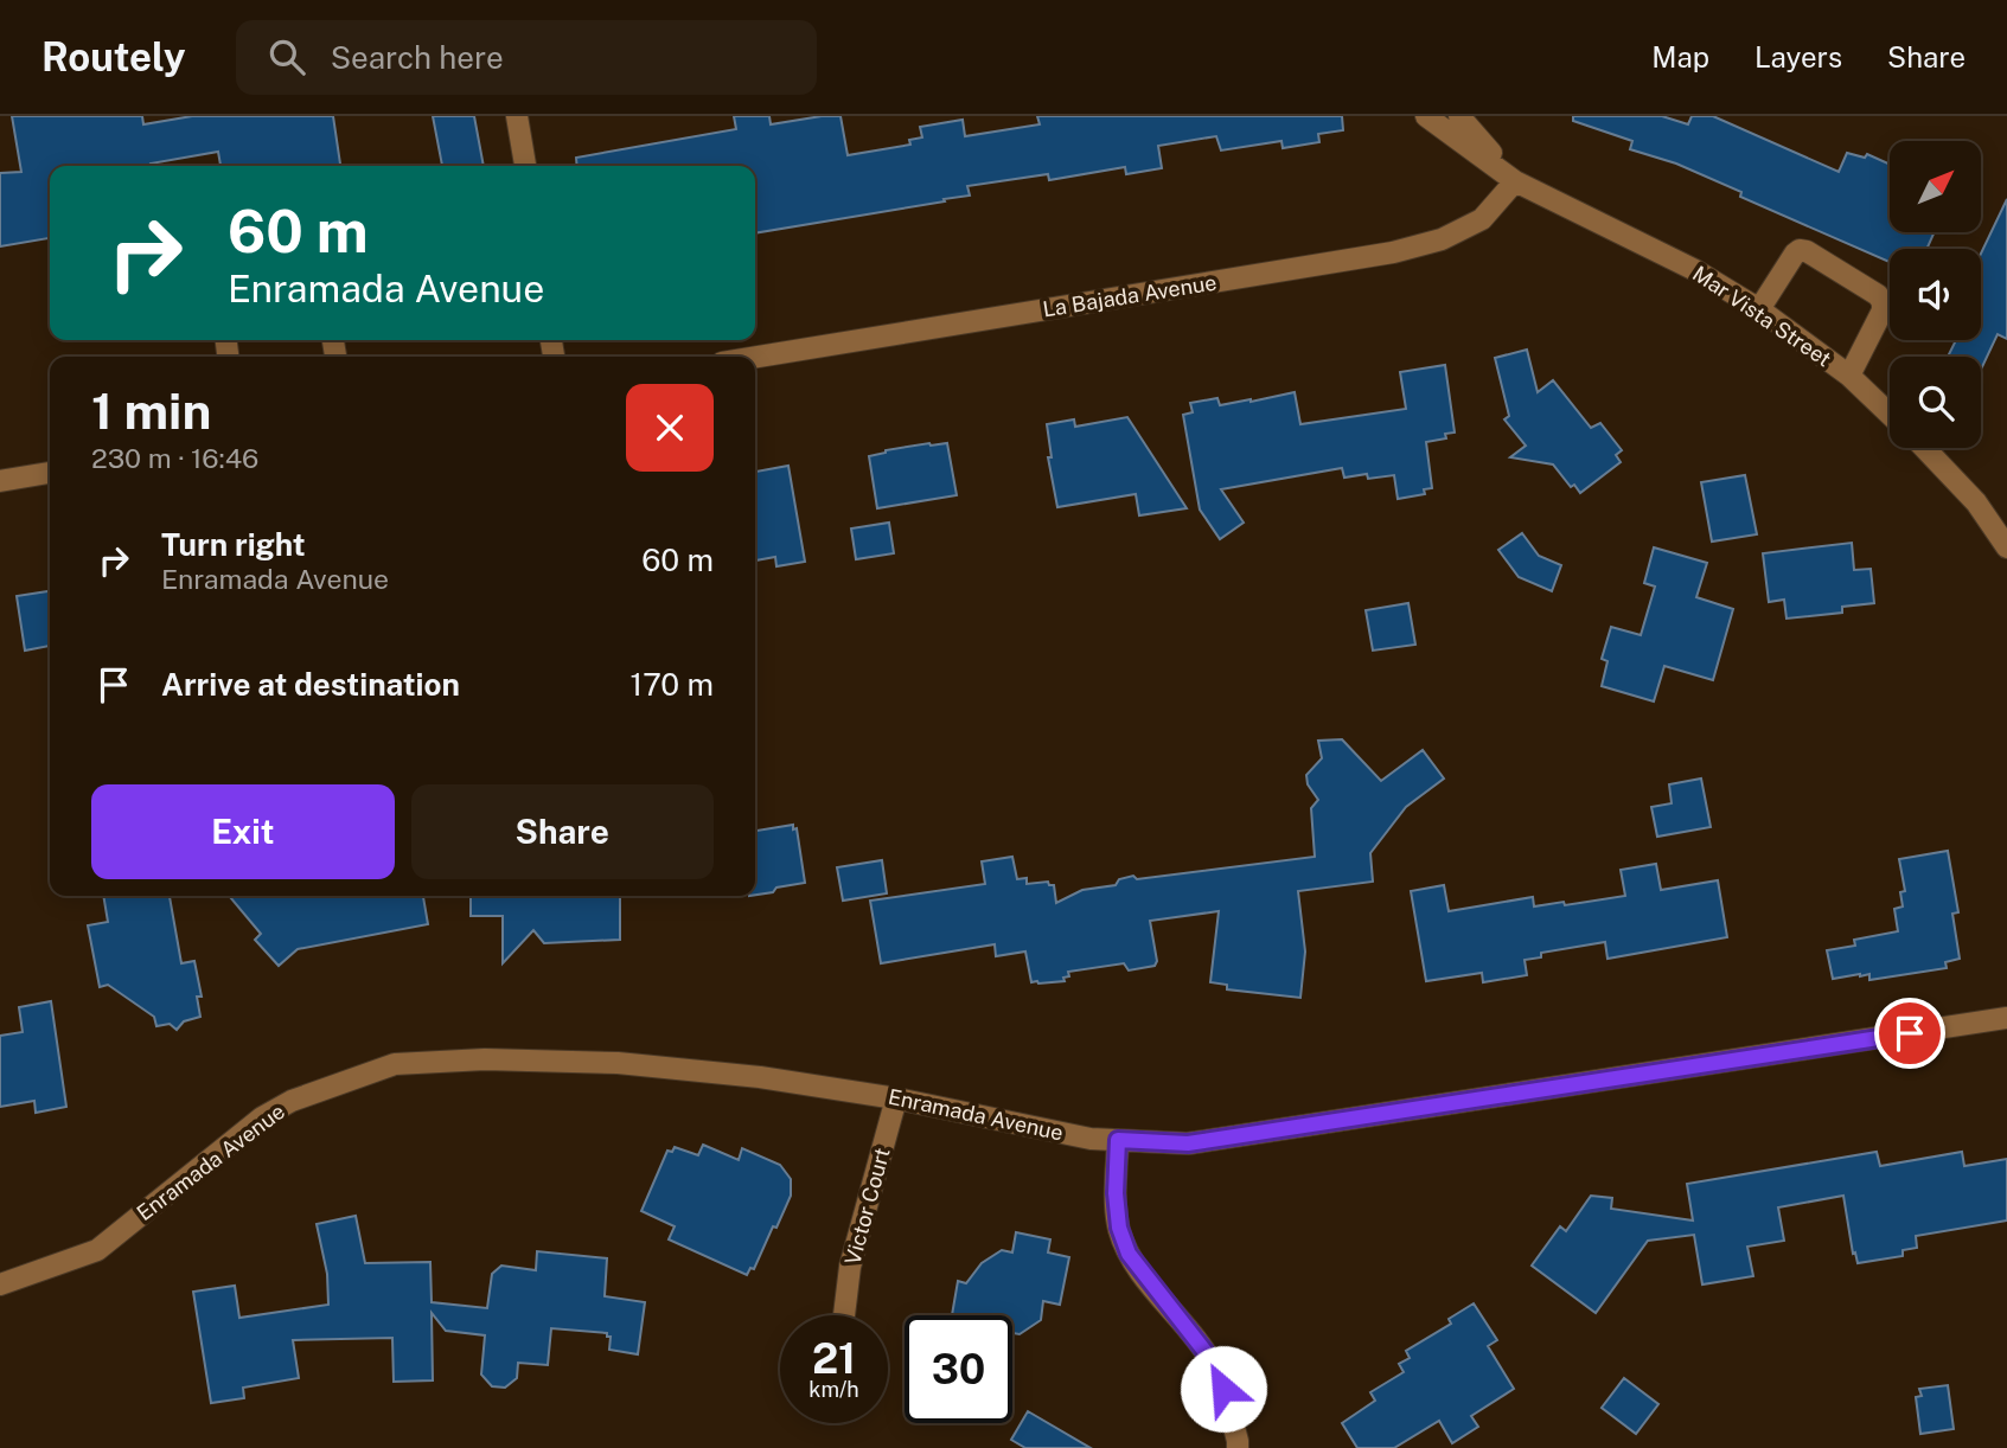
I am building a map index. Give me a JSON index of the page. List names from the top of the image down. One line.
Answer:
{"streets":{"street":["La Bajada Avenue","Mar Vista Street","Enramada Avenue","Victor Court"]},"crossings":[["La Bajada Avenue","Mar Vista Street"],["Enramada Avenue","Victor Court"]],"north":"top right","page":{"header":"Routely","search":"Search here","nav":["Map","Layers","Share"],"turn":["60 m","Enramada Avenue"],"heading":["1 min","230 m · 16:46"],"list":[{"name":"Turn right","note":"Enramada Avenue","value":"60 m"},{"name":"Arrive at destination","value":"170 m"}],"buttons":["Exit","Share"],"speed":"21 km/h","limit":"30"}}
